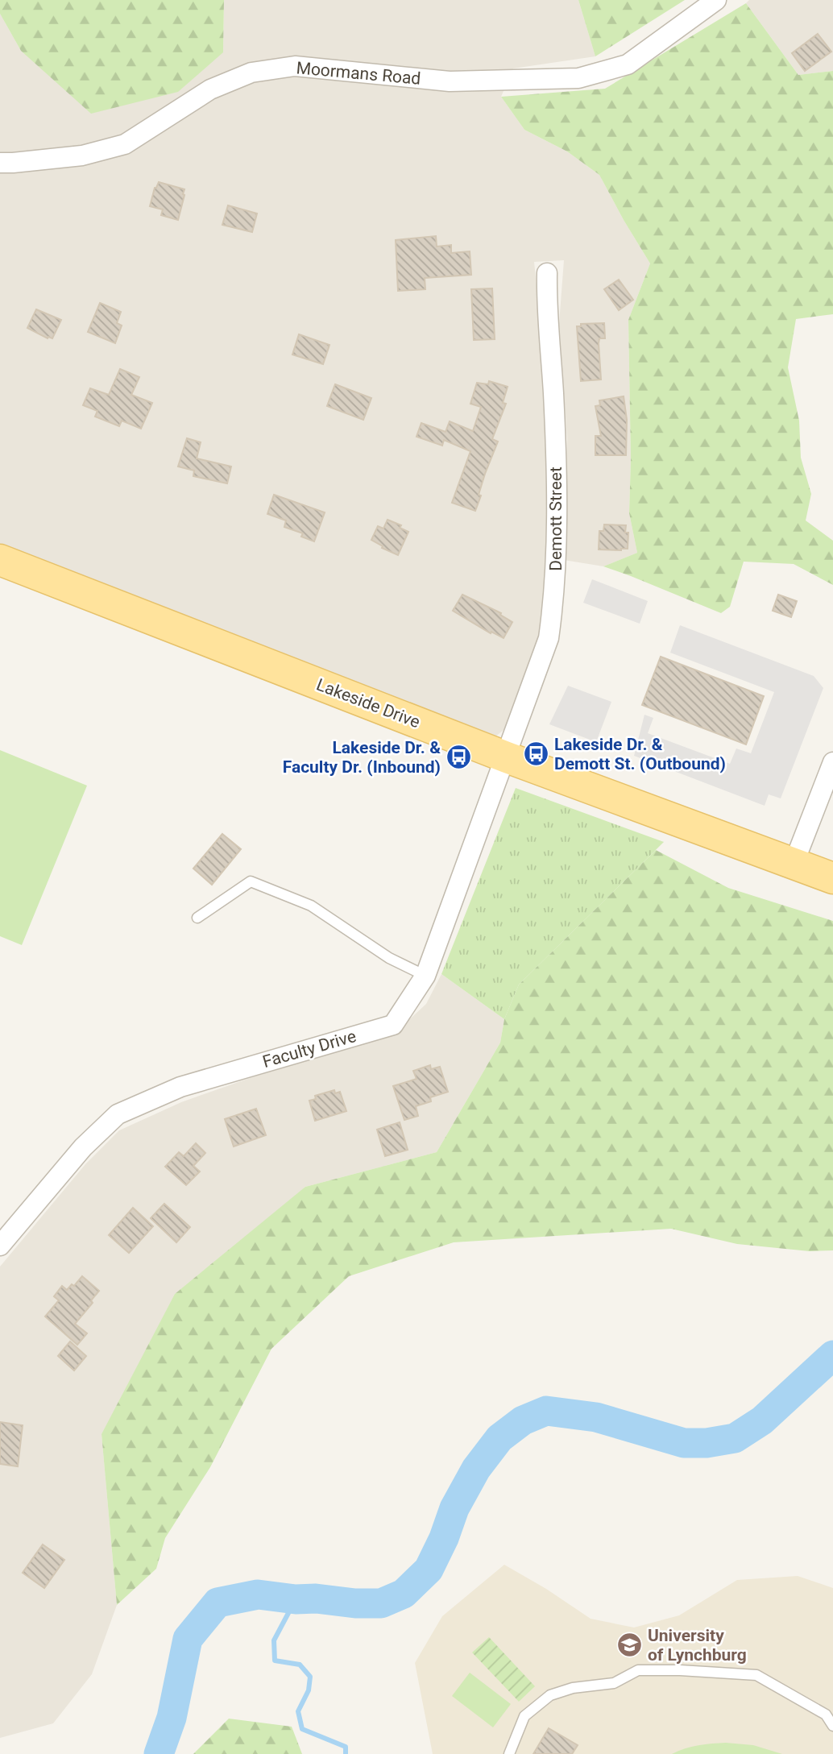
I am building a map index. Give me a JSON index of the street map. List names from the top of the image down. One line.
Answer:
{"streets":{"main road":["Lakeside Drive"],"street":["Moormans Road","Demott Street","Faculty Drive"]},"crossings":[["Demott Street","Lakeside Drive"],["Demott Street","Faculty Drive"],["Lakeside Drive","Faculty Drive"]],"places":{"bus stop":["Lakeside Dr. & Demott St. (Outbound)","Lakeside Dr. & Faculty Dr. (Inbound)"],"school or university":["University of Lynchburg"]}}
